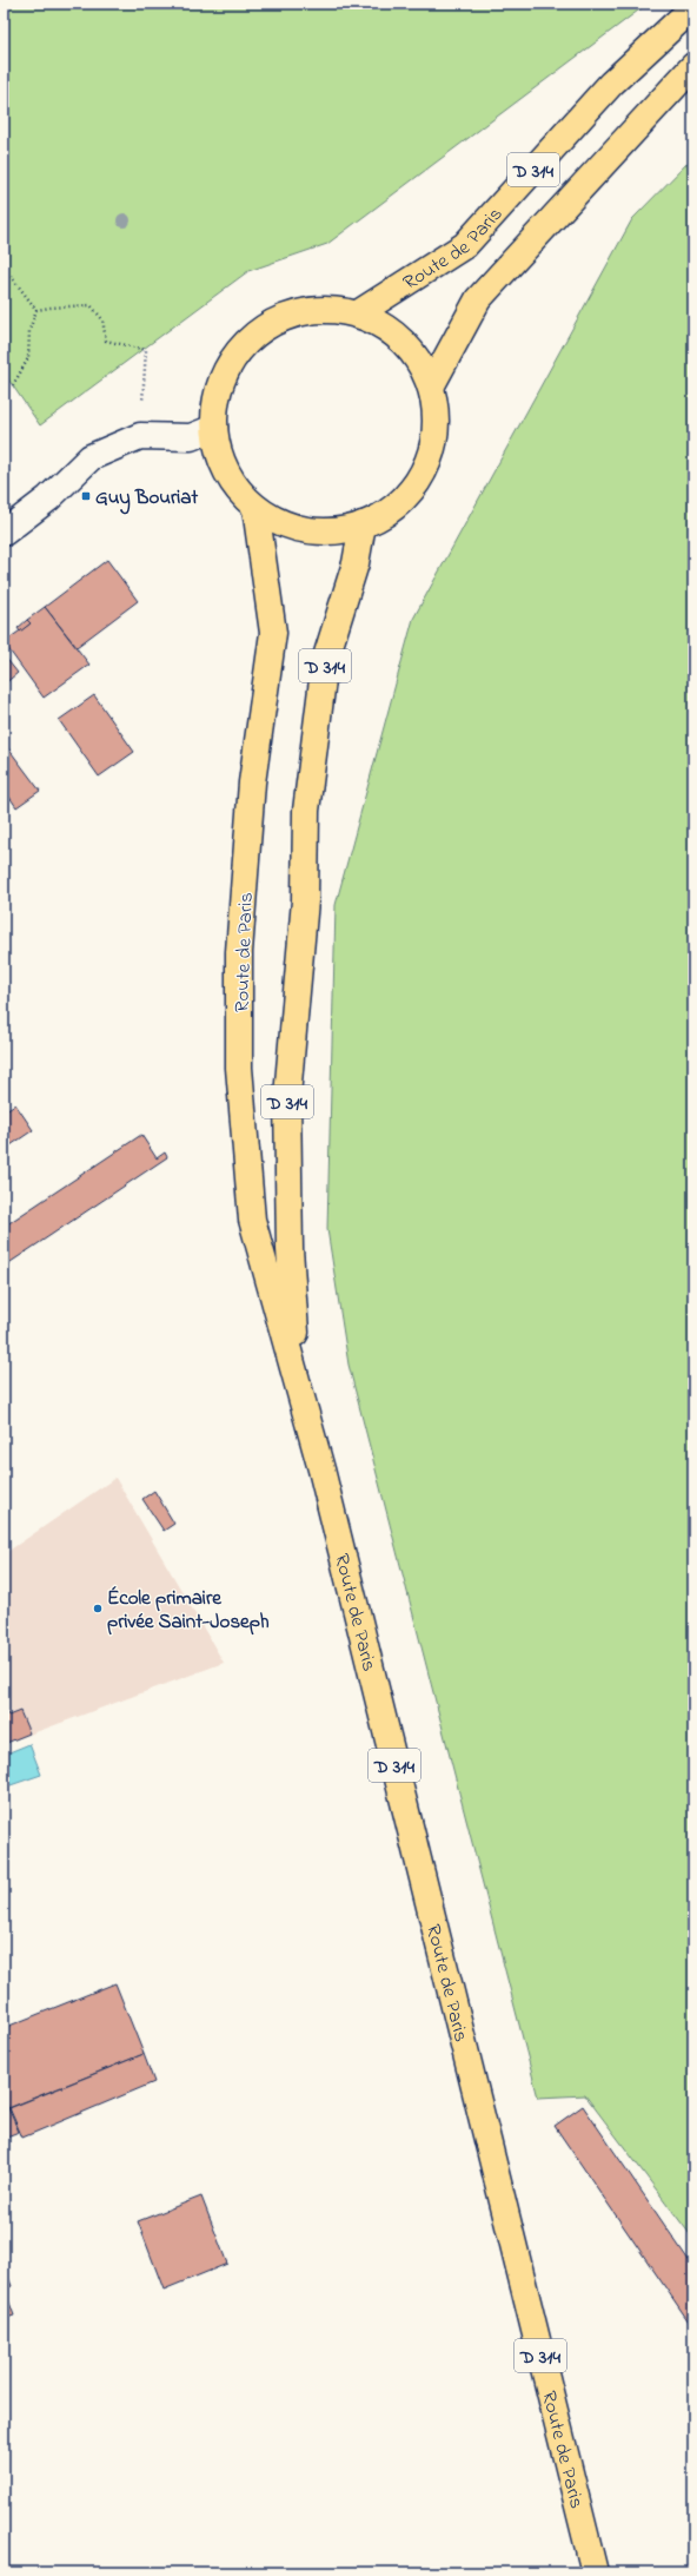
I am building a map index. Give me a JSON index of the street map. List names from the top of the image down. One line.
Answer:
{"streets":{"main road":["D 314","Route de Paris"]},"places":{"transit":["Guy Bouriat"],"other":["École primaire privée Saint-Joseph"]}}
